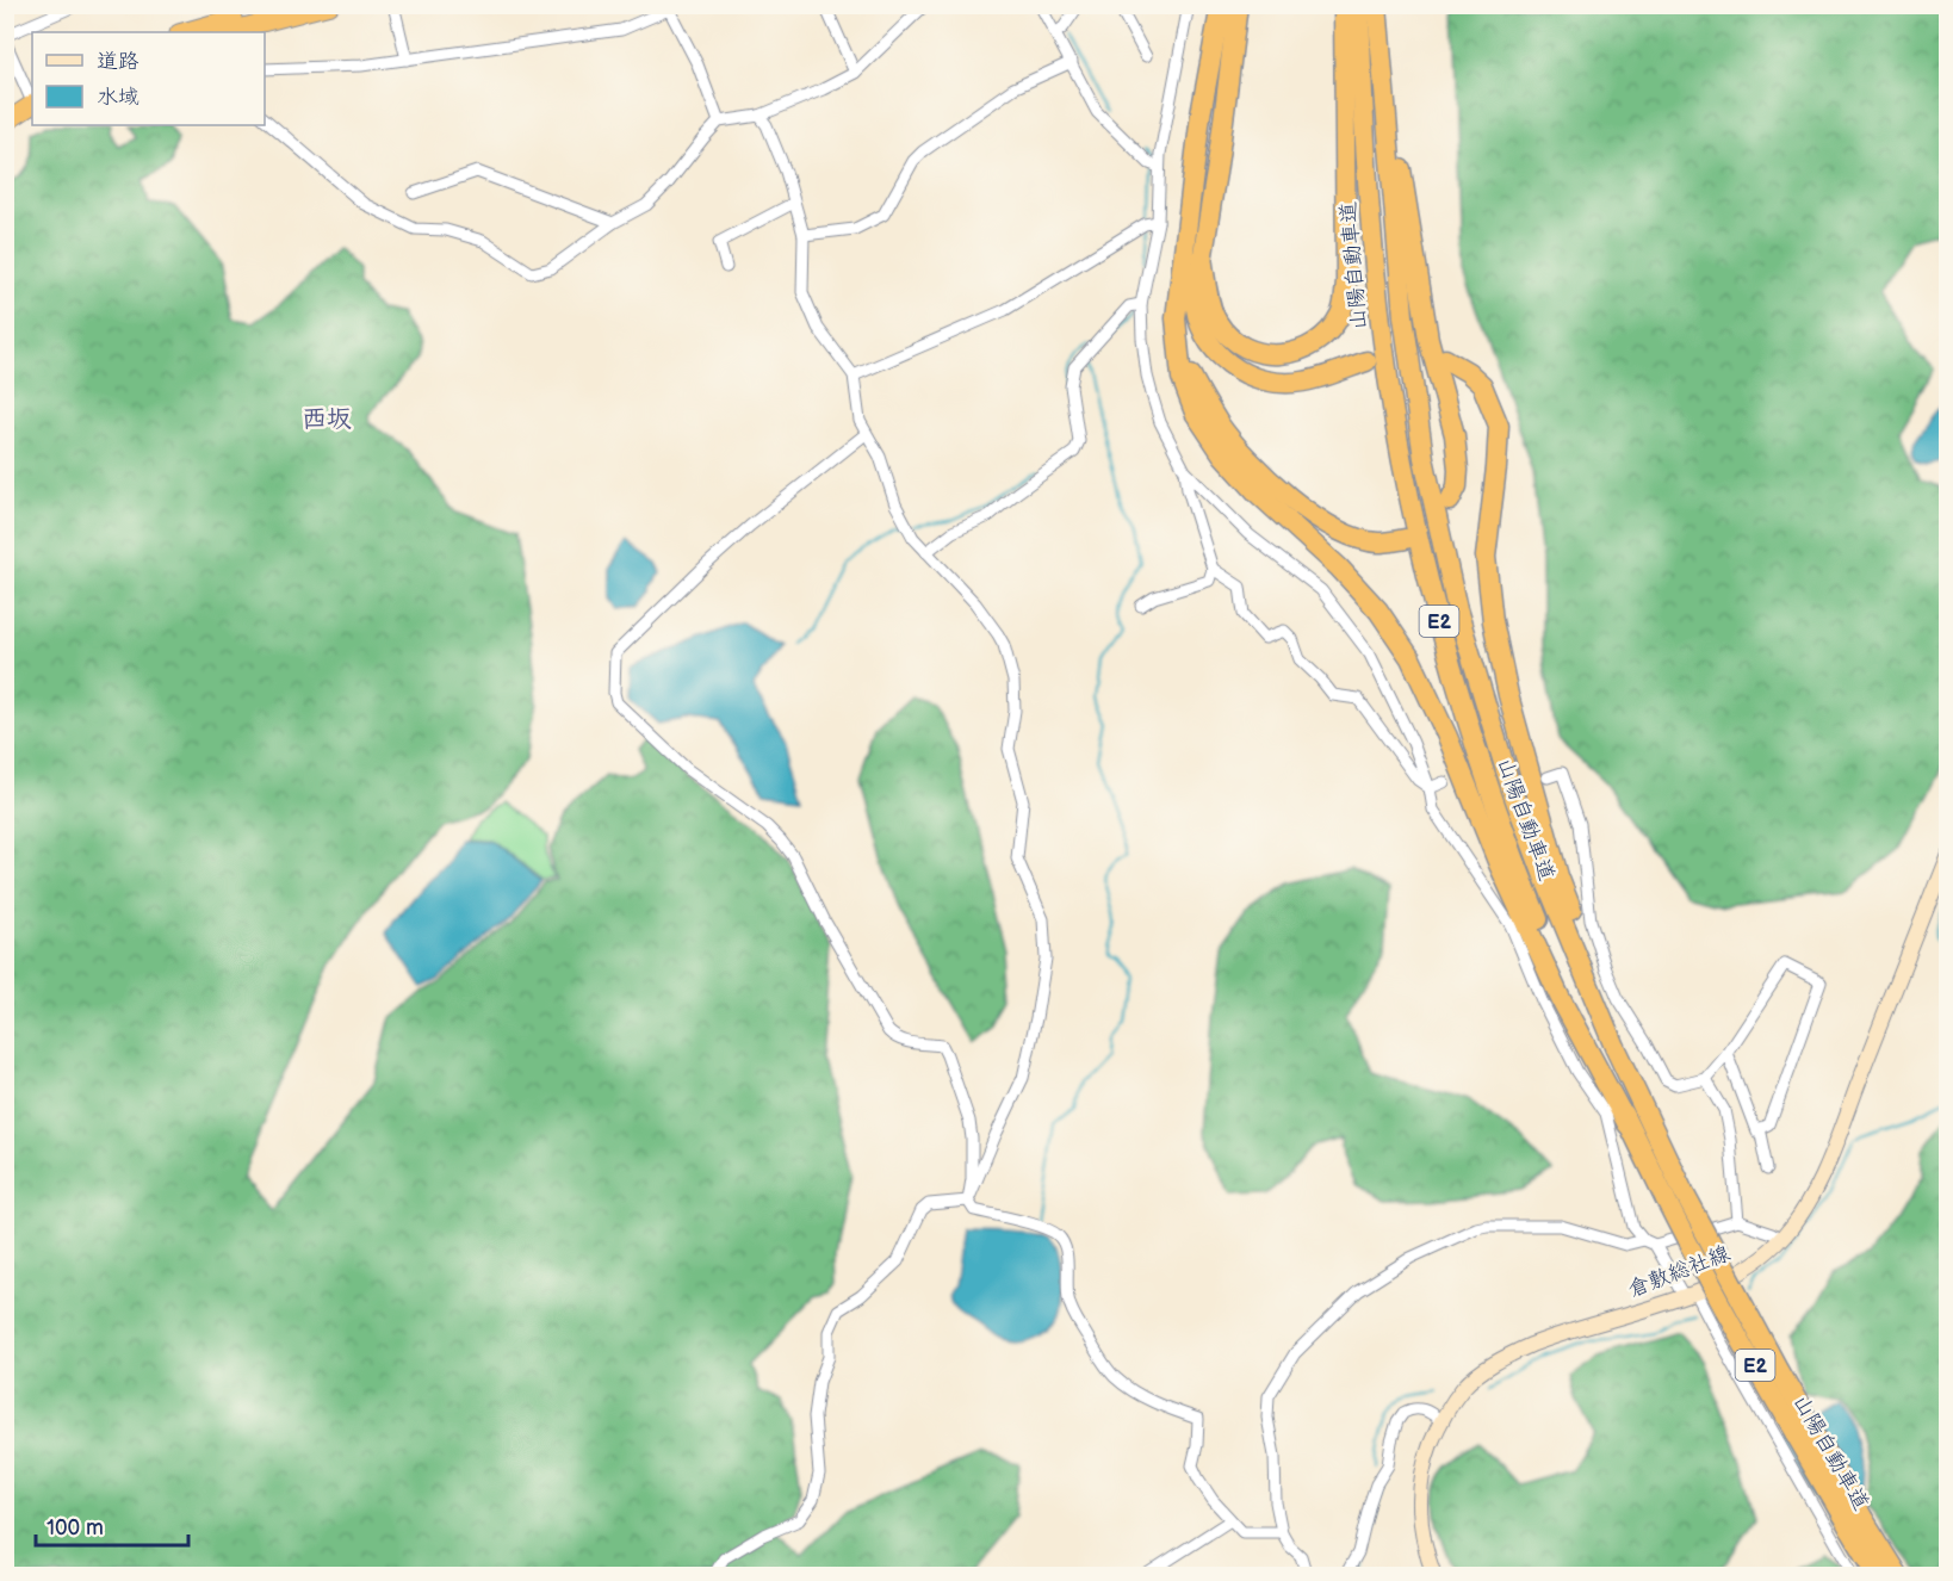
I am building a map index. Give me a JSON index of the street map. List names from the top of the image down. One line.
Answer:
{"streets":{"highway":["山陽自動車道","E2"],"main road":["倉敷総社線"]},"districts":["西坂"],"legend":["道路","水域"],"scale_bar":"100 m"}
